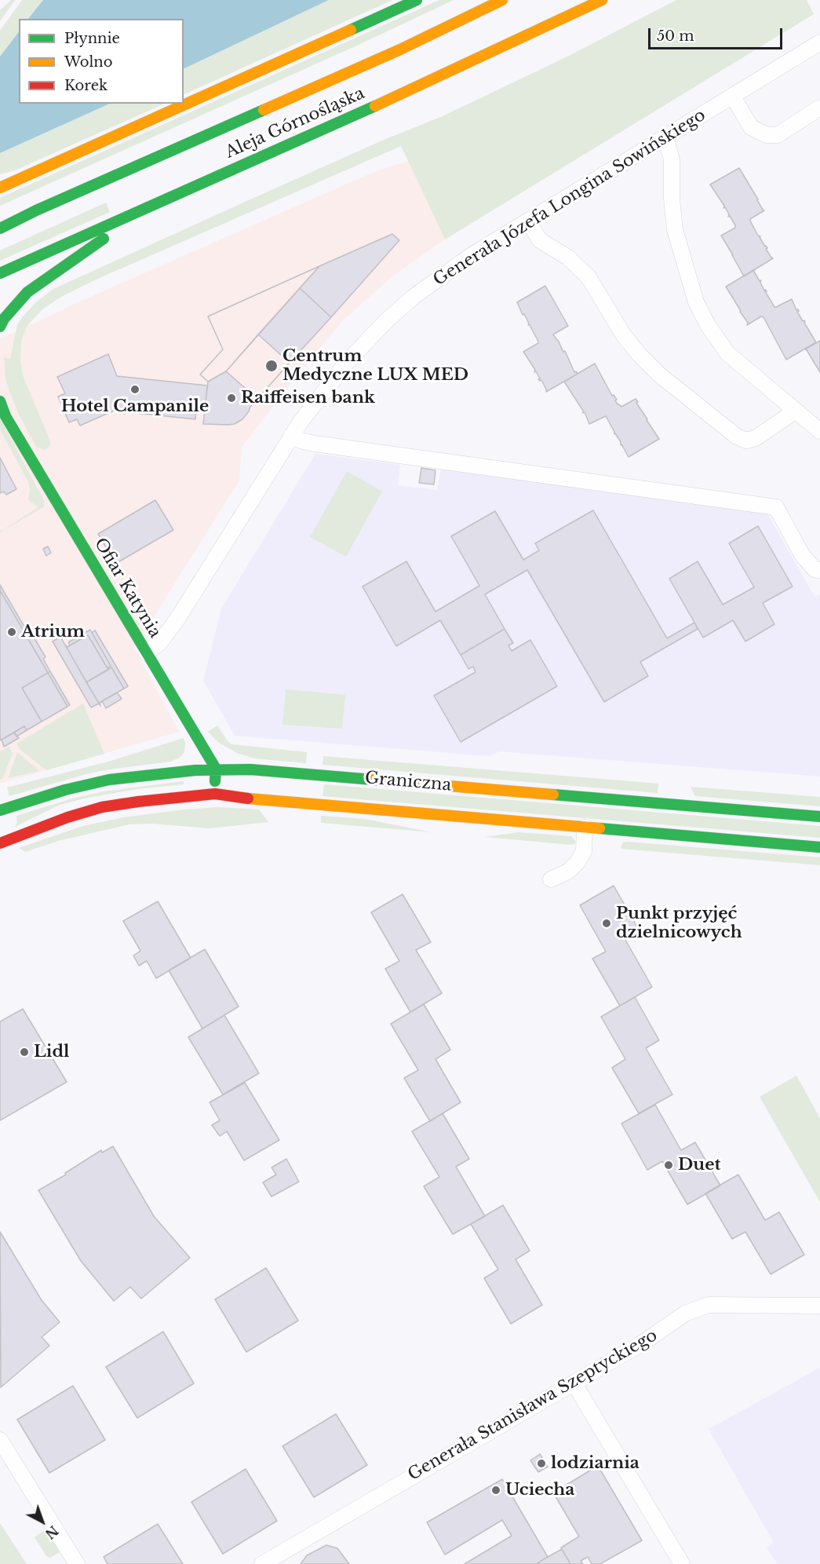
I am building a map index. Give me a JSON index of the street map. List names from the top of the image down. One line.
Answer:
{"streets":{"main road":["Aleja Górnośląska","Ofiar Katynia","Graniczna"],"street":["Generała Józefa Longina Sowińskiego","Generała Stanisława Szeptyckiego"]},"crossings":[["Generała Józefa Longina Sowińskiego","Ofiar Katynia"],["Ofiar Katynia","Graniczna"]],"places":["Centrum Medyczne LUX MED","Hotel Campanile","Raiffeisen bank","Atrium","Punkt przyjęć dzielnicowych","Lidl","Duet","lodziarnia","Uciecha"],"legend":["Płynnie","Wolno","Korek"],"scale_bar":"50 m","north":"bottom right"}
